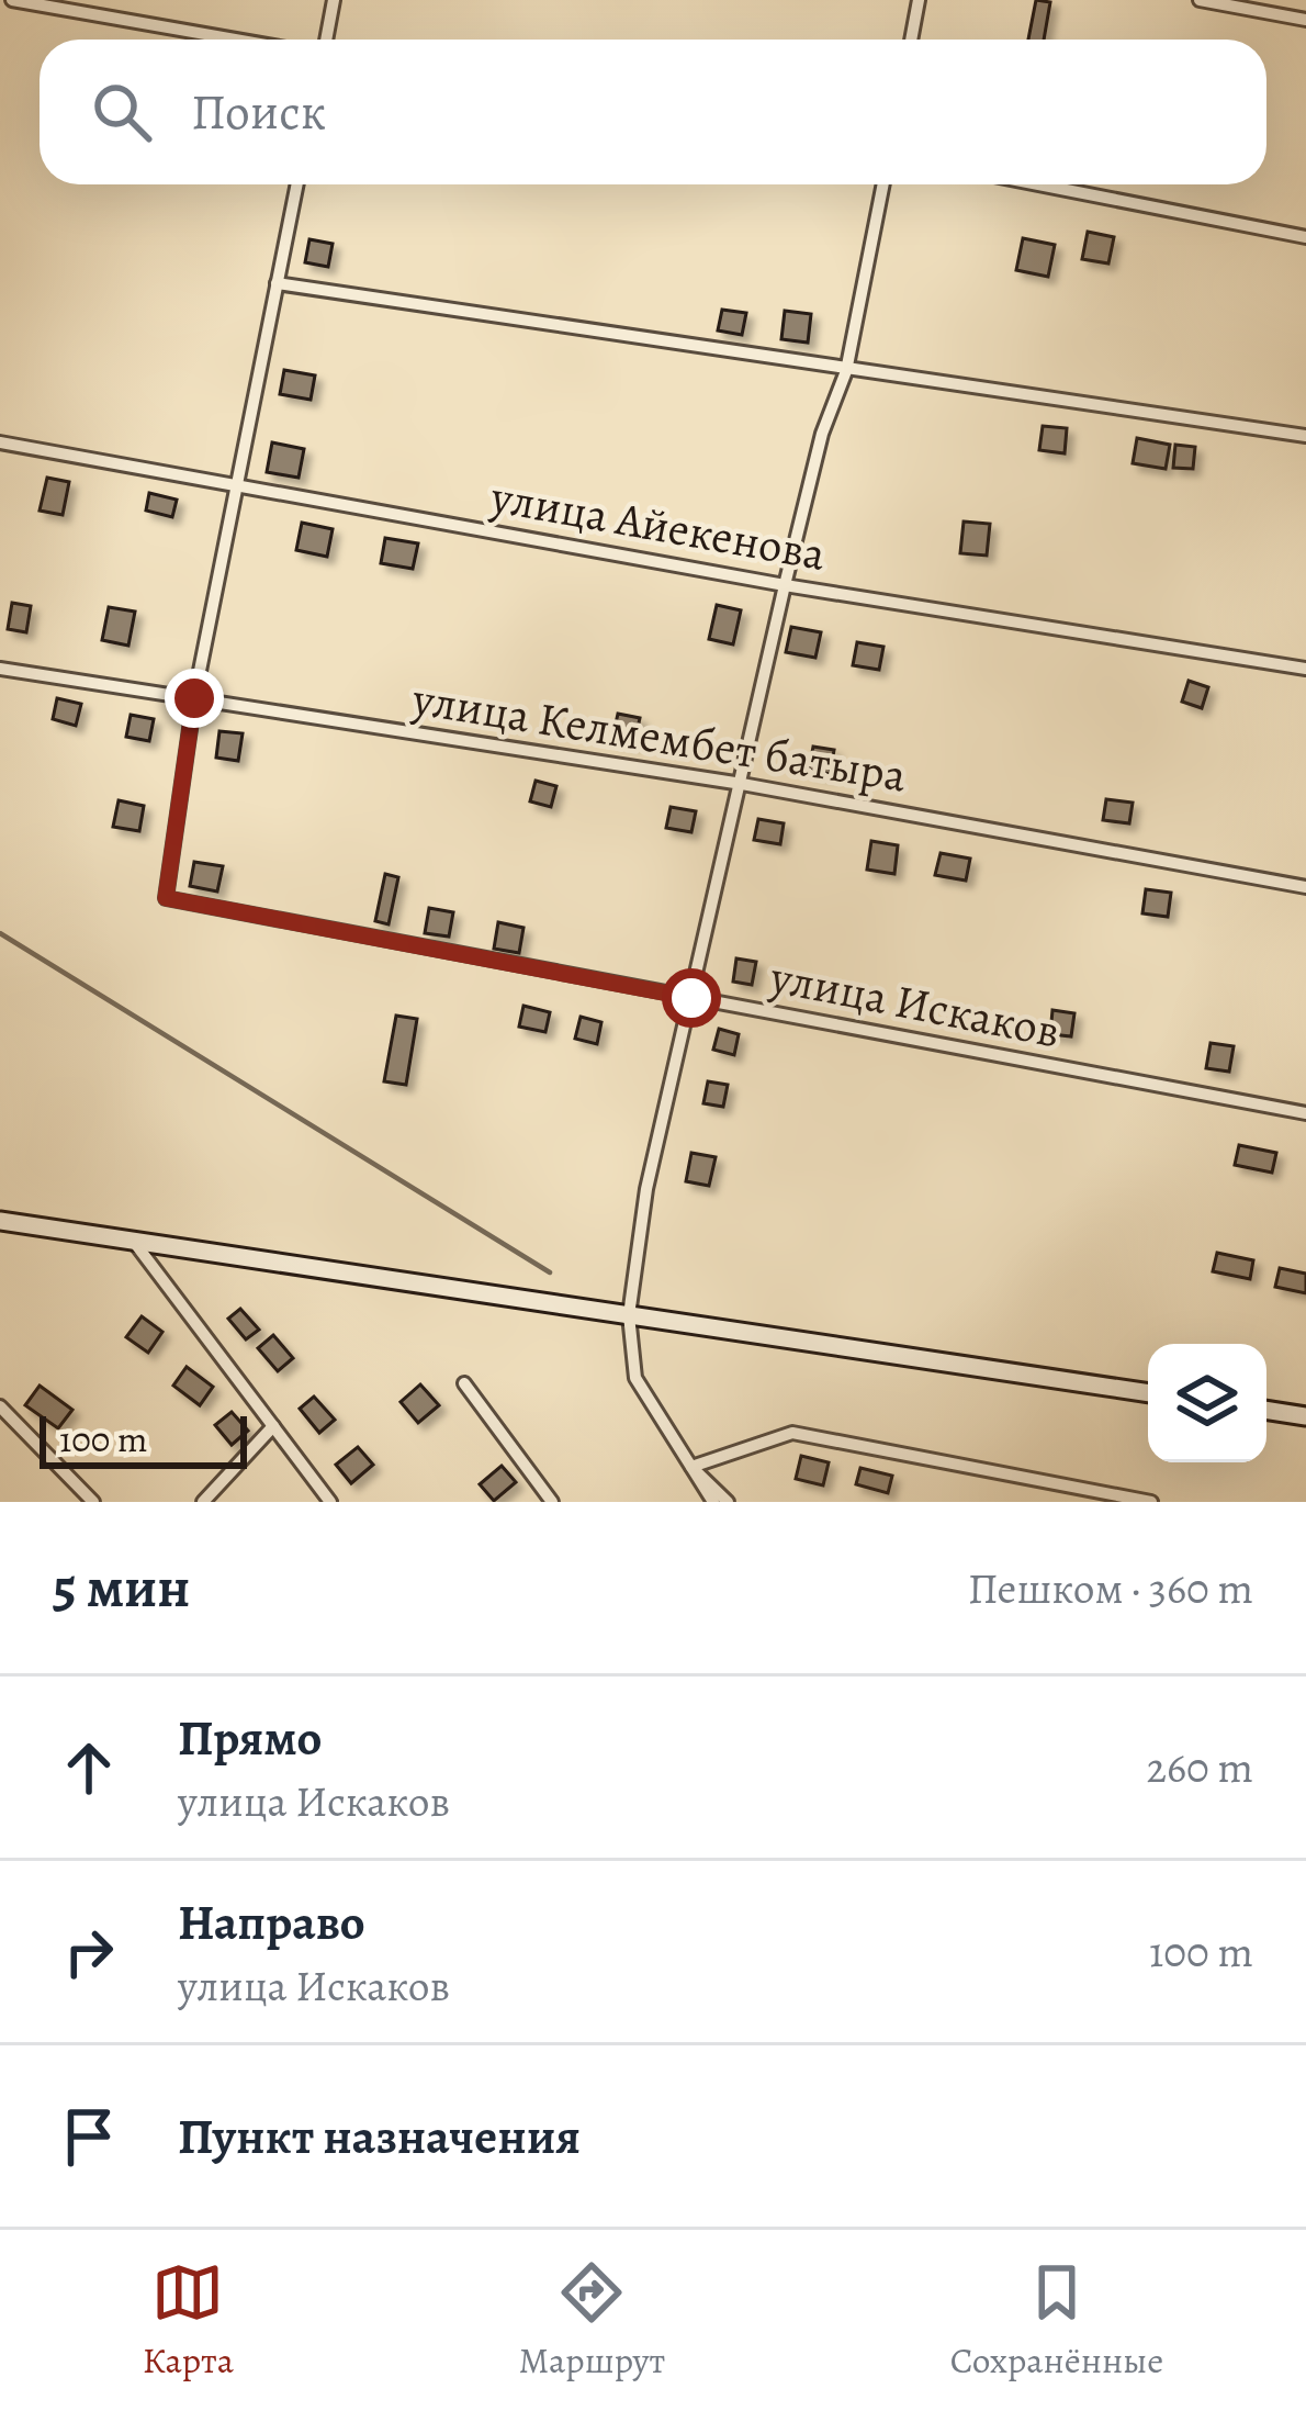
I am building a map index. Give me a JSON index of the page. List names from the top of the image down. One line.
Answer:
{"streets":{"street":["улица Айекенова","улица Келмембет батыра","улица Искаков"]},"crossings":[["улица Келмембет батыра","улица Искаков"]],"scale_bar":"100 m","page":{"search":"Поиск","scale":"100 m","heading":["5 мин","Пешком · 360 m"],"list":[["Прямо","улица Искаков","260 m"],["Направо","улица Искаков","100 m"],"Пункт назначения"],"nav":["Карта","Маршрут","Сохранённые"]}}
